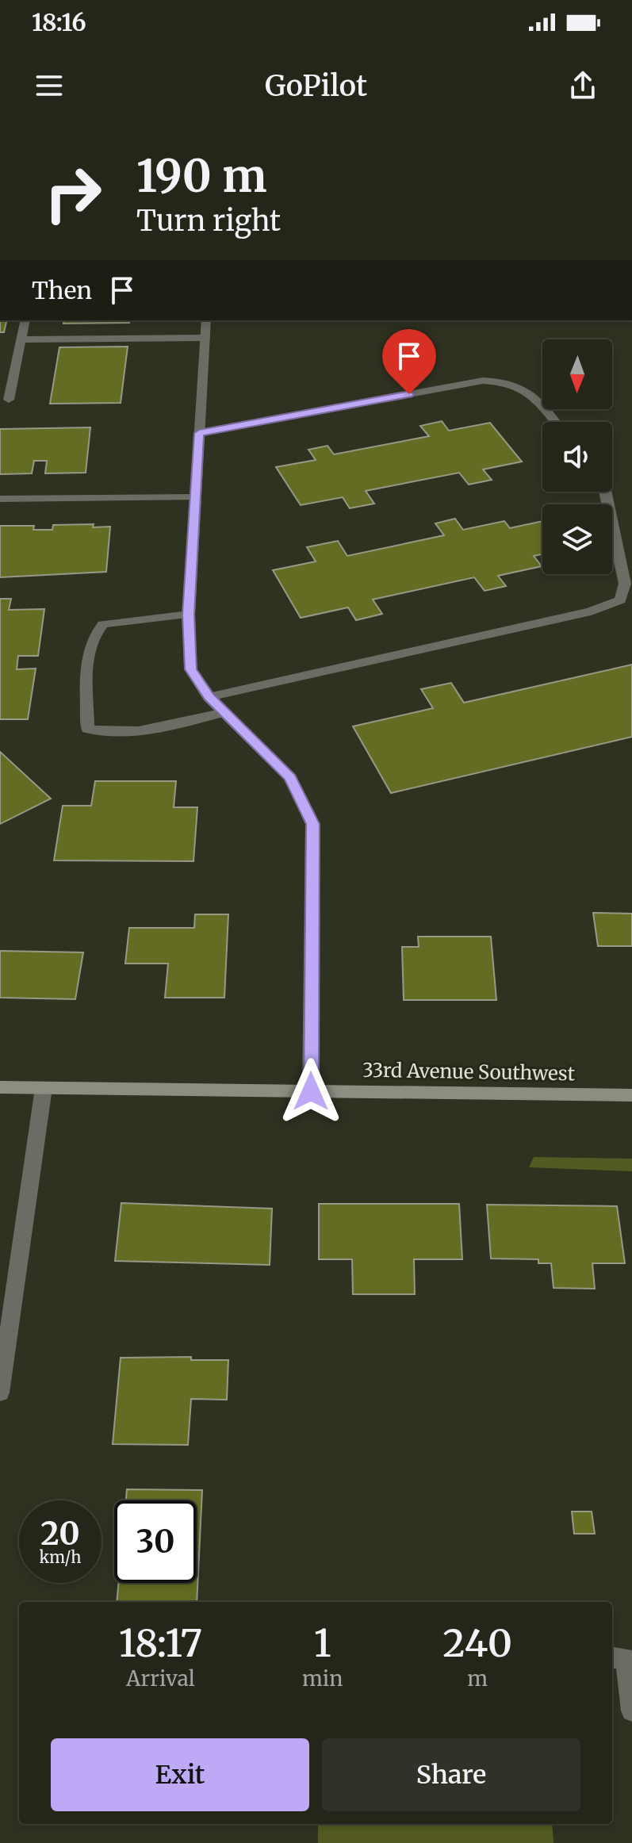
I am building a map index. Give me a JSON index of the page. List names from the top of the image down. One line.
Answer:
{"streets":{"street":["33rd Avenue Southwest"]},"north":"bottom","page":{"status":"18:16","header":"GoPilot","turn":["190 m","Turn right"],"then":"Then","speed":"20 km/h","limit":"30","eta":["18:17","Arrival","1","min","240","m"],"buttons":["Exit","Share"]}}
